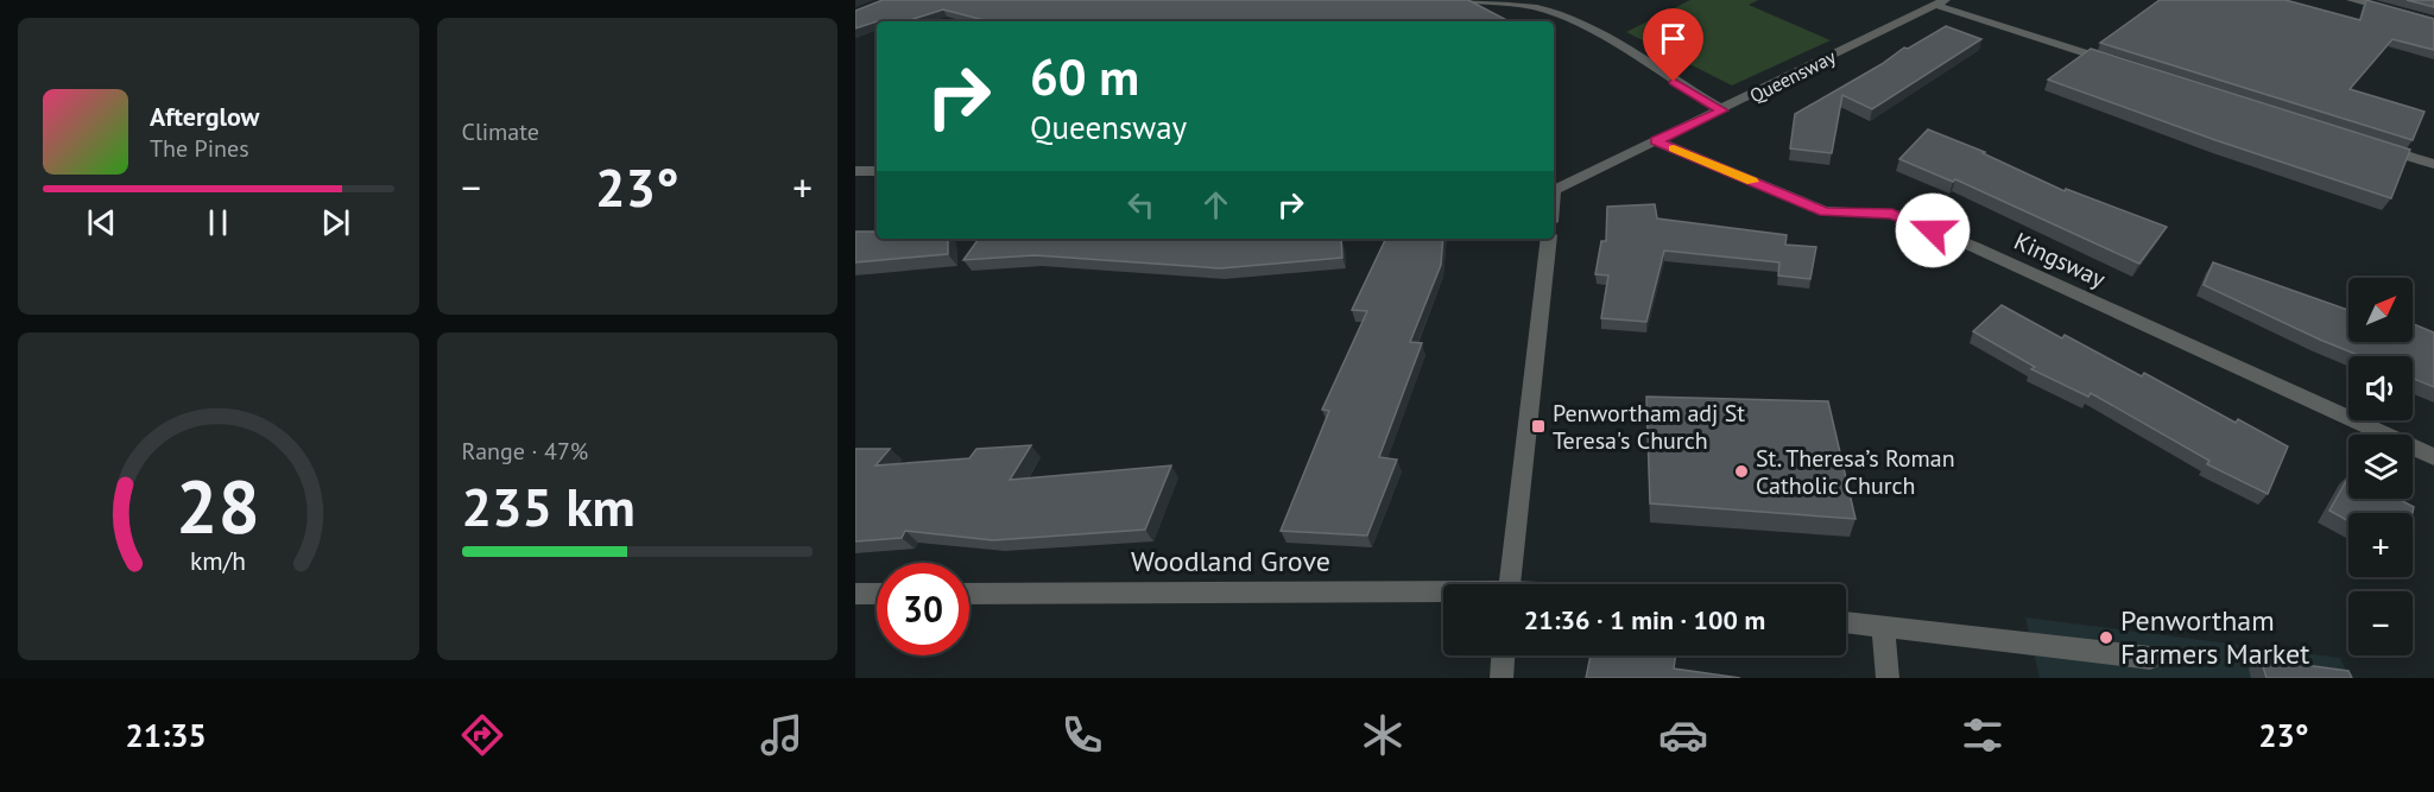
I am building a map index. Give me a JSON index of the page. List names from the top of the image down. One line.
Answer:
{"streets":{"street":["Queensway","Kingsway","Woodland Grove"]},"crossings":[["Queensway","Kingsway"]],"places":{"transit":["Penwortham adj St Teresa's Church"],"other":["St. Theresa’s Roman Catholic Church","Penwortham Farmers Market"]},"north":"top right","page":{"tile":["Climate",["Range · 47%","235 km"]],"turn":["60 m","Queensway"],"song":["Afterglow","The Pines"],"heat":["−","23°","+"],"map_buttons":["+","−"],"limit":"30","trip":"21:36 · 1 min · 100 m","tabs":["21:35","23°"],"gauge":["28","km/h"]}}
